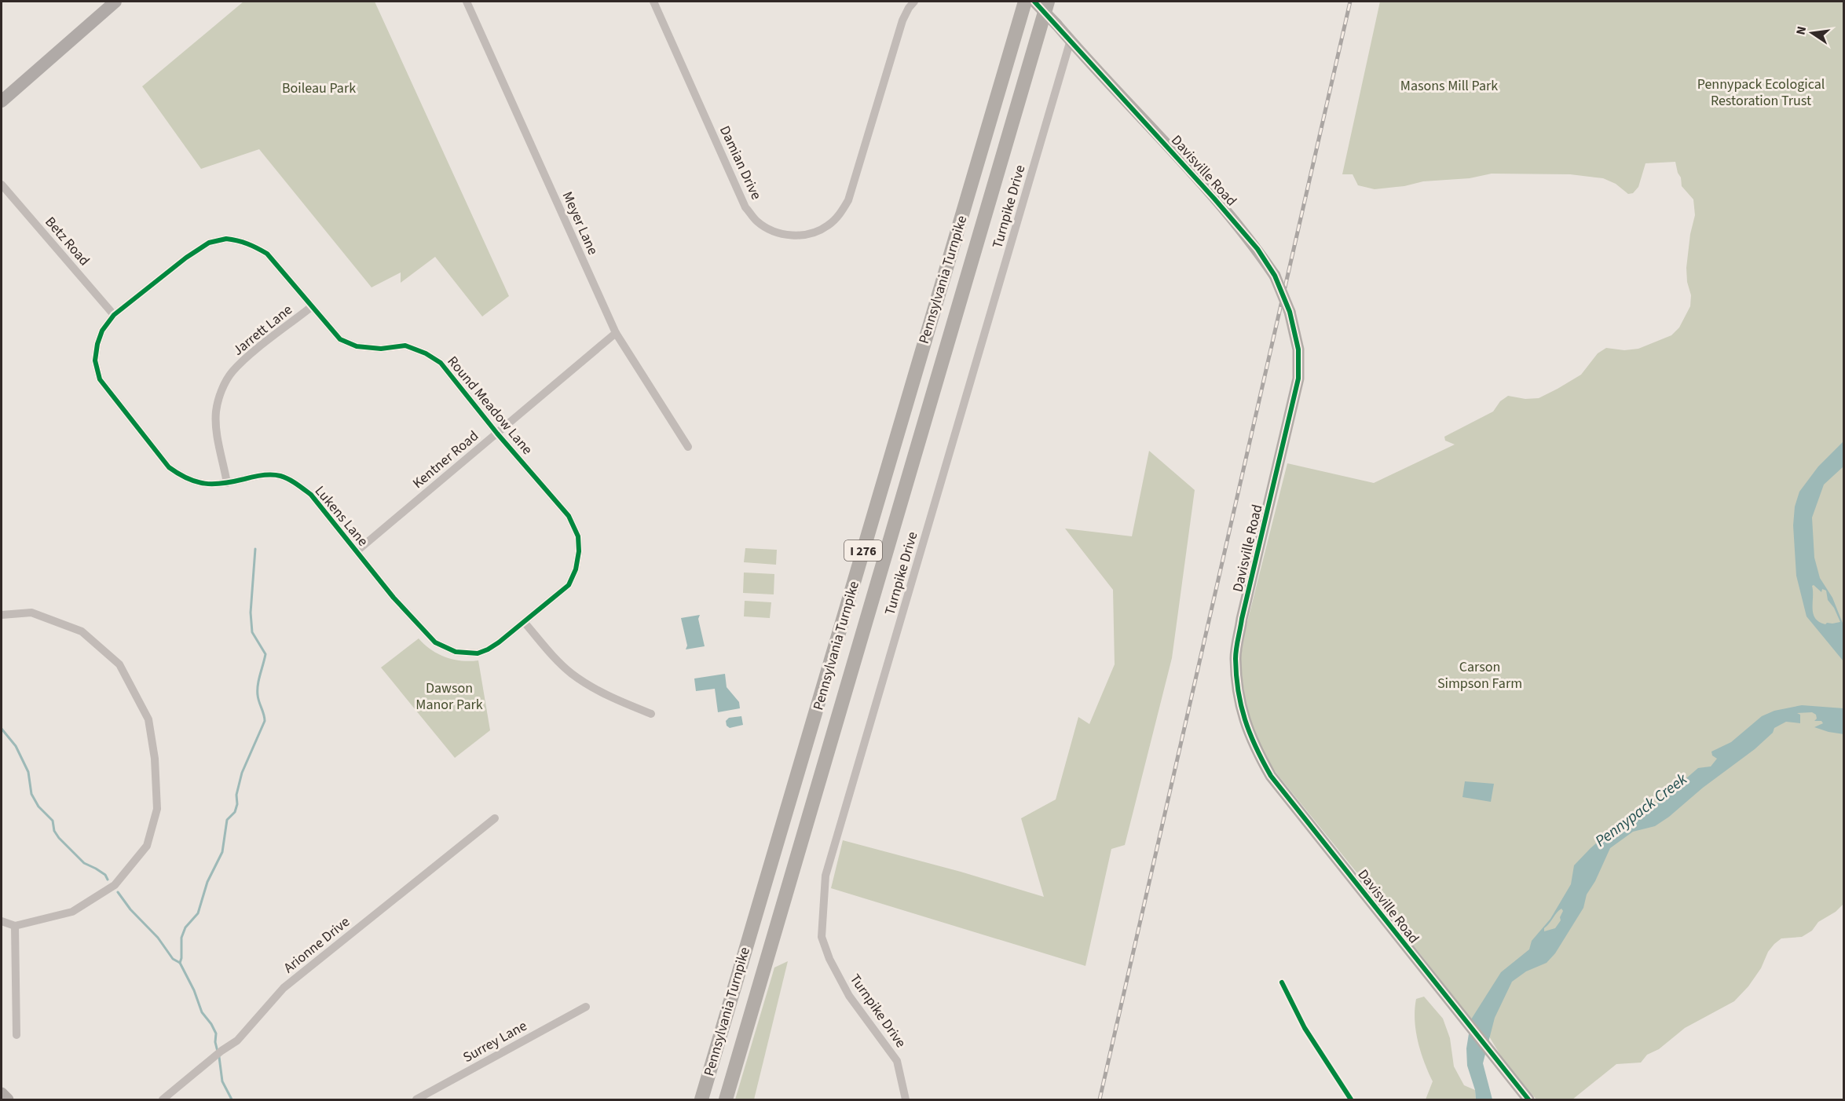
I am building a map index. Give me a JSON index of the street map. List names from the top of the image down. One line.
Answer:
{"streets":{"highway":["Pennsylvania Turnpike","I 276"],"street":["Damian Drive","Davisville Road","Turnpike Drive","Meyer Lane","Betz Road","Jarrett Lane","Round Meadow Lane","Kentner Road","Lukens Lane","Arionne Drive","Surrey Lane"]},"crossings":[["Davisville Road","Turnpike Drive"],["Meyer Lane","Kentner Road"],["Betz Road","Round Meadow Lane"],["Betz Road","Lukens Lane"],["Jarrett Lane","Round Meadow Lane"],["Jarrett Lane","Lukens Lane"],["Round Meadow Lane","Kentner Road"],["Round Meadow Lane","Lukens Lane"],["Kentner Road","Lukens Lane"]],"water":["Pennypack Creek"],"parks":["Pennypack Ecological Restoration Trust","Masons Mill Park","Boileau Park","Carson Simpson Farm","Dawson Manor Park"],"north":"left"}
